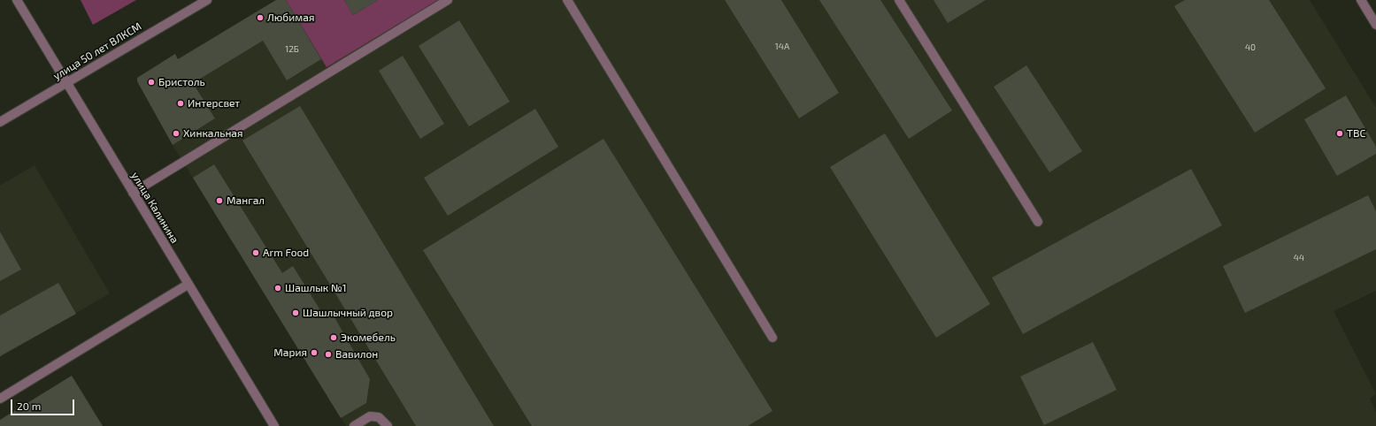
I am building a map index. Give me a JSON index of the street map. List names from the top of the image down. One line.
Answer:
{"streets":{"street":["улица 50 лет ВЛКСМ","улица Калинина"]},"crossings":[["улица 50 лет ВЛКСМ","улица Калинина"]],"places":["Любимая","Бристоль","Интерсвет","Хинкальная","ТВС","Мангал","Arm Food","Шашлык №1","Шашлычный двор","Экомебель","Мария","Вавилон"],"house_numbers":["14А","40","12Б","44"],"scale_bar":"20 m"}
